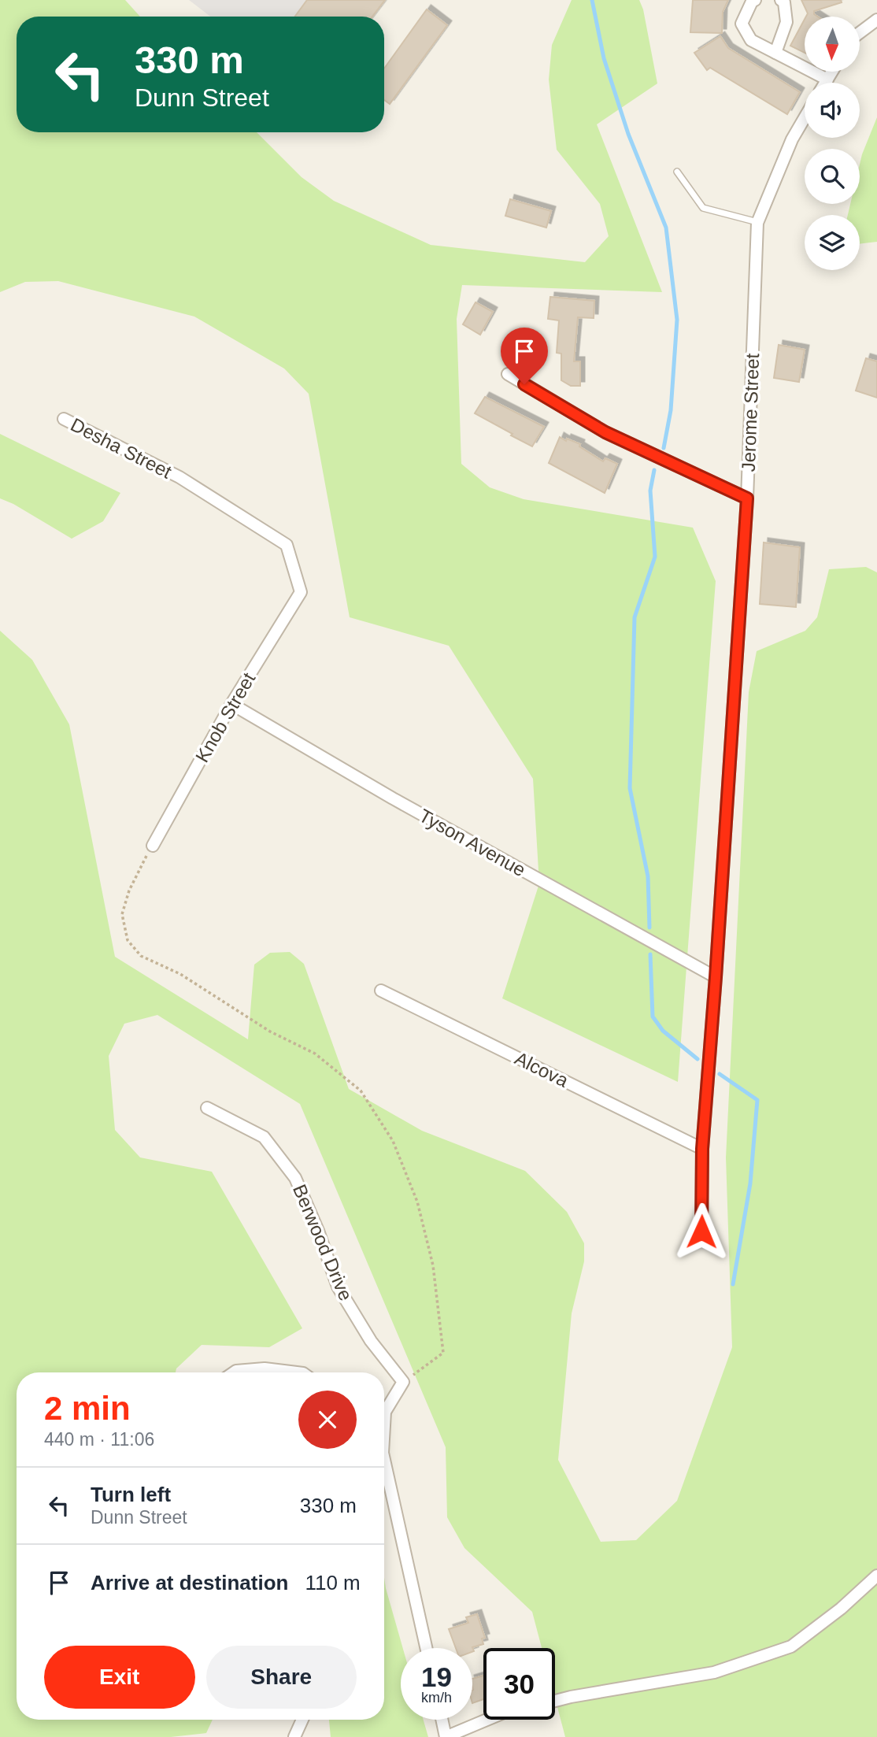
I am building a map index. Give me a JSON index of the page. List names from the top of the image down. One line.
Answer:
{"streets":{"street":["Jerome Street","Desha Street","Knob Street","Tyson Avenue","Alcova","Berwood Drive"]},"crossings":[["Jerome Street","Tyson Avenue"],["Jerome Street","Alcova"],["Desha Street","Knob Street"],["Knob Street","Tyson Avenue"]],"north":"bottom","page":{"turn":["330 m","Dunn Street"],"heading":["2 min","440 m · 11:06"],"list":[{"name":"Turn left","note":"Dunn Street","value":"330 m"},{"name":"Arrive at destination","value":"110 m"}],"buttons":["Exit","Share"],"speed":"19 km/h","limit":"30"}}
